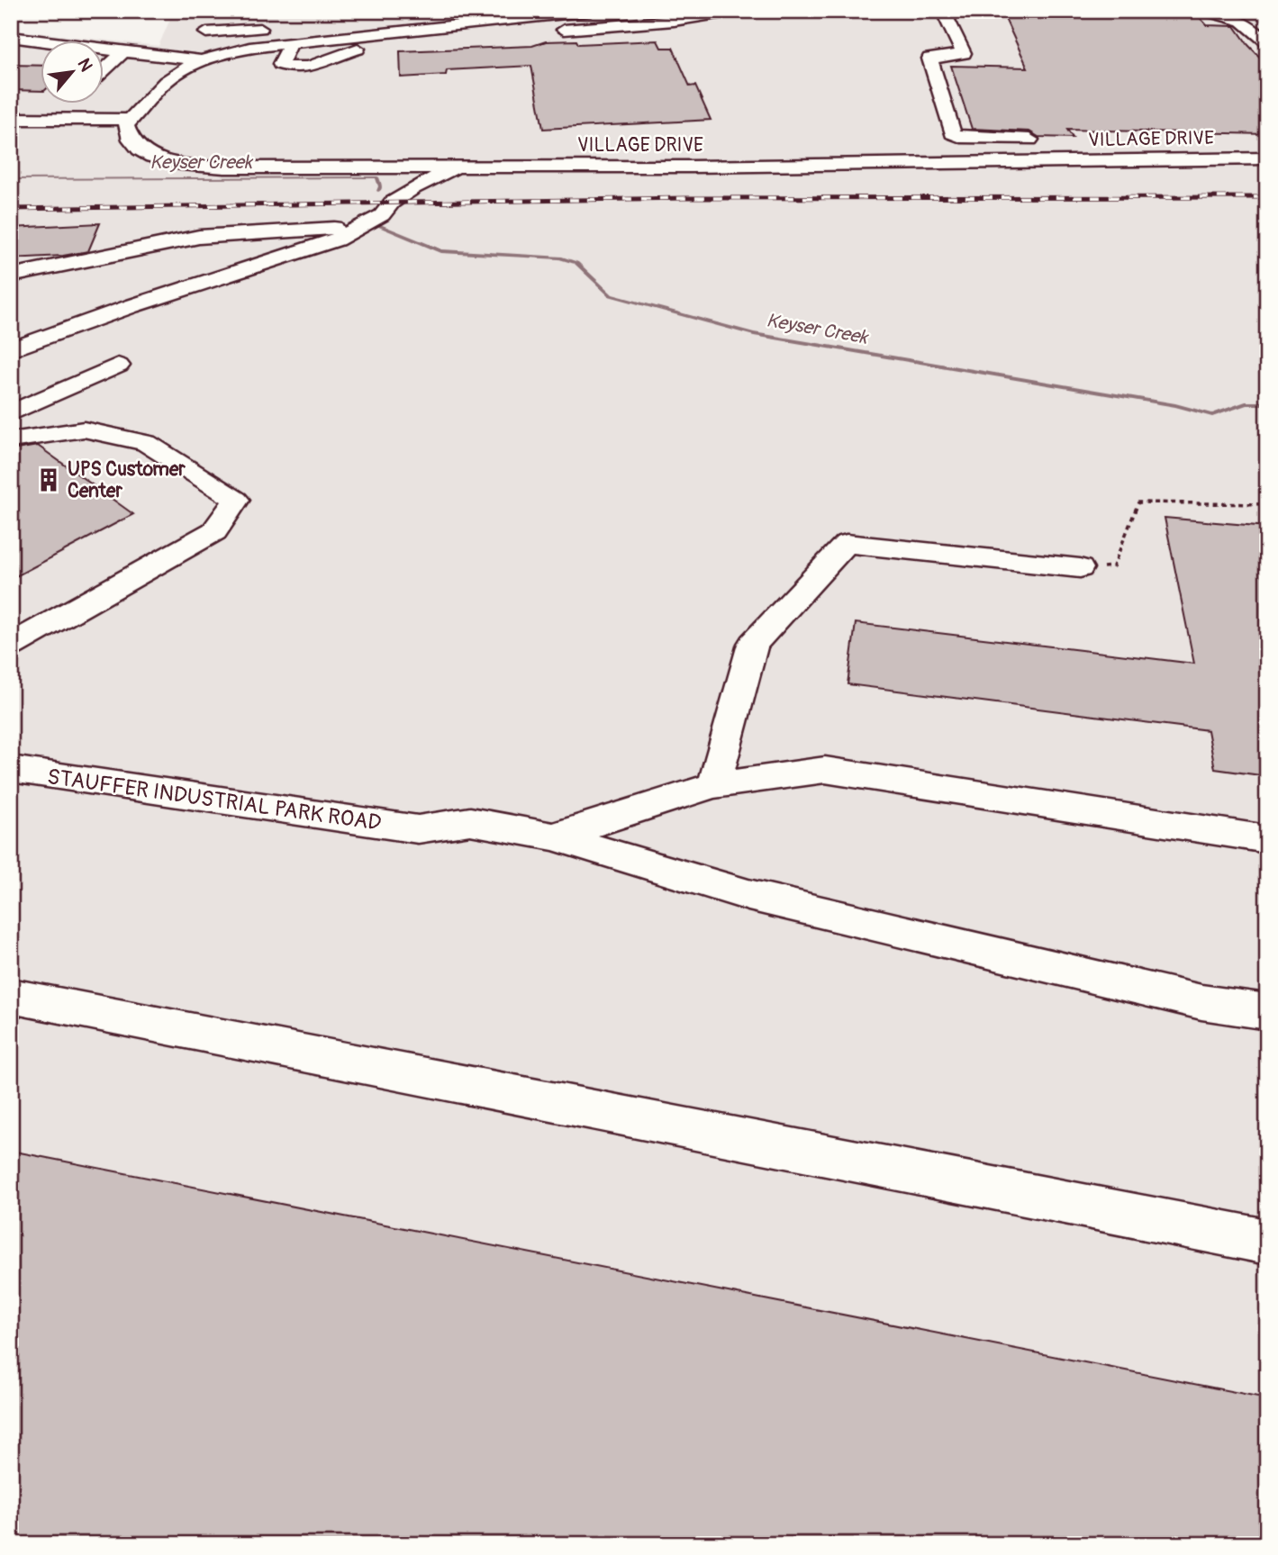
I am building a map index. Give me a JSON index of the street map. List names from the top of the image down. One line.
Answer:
{"streets":{"street":["VILLAGE DRIVE","STAUFFER INDUSTRIAL PARK ROAD"]},"water":["Keyser Creek"],"places":{"building":["UPS Customer Center"]},"north":"top right"}
